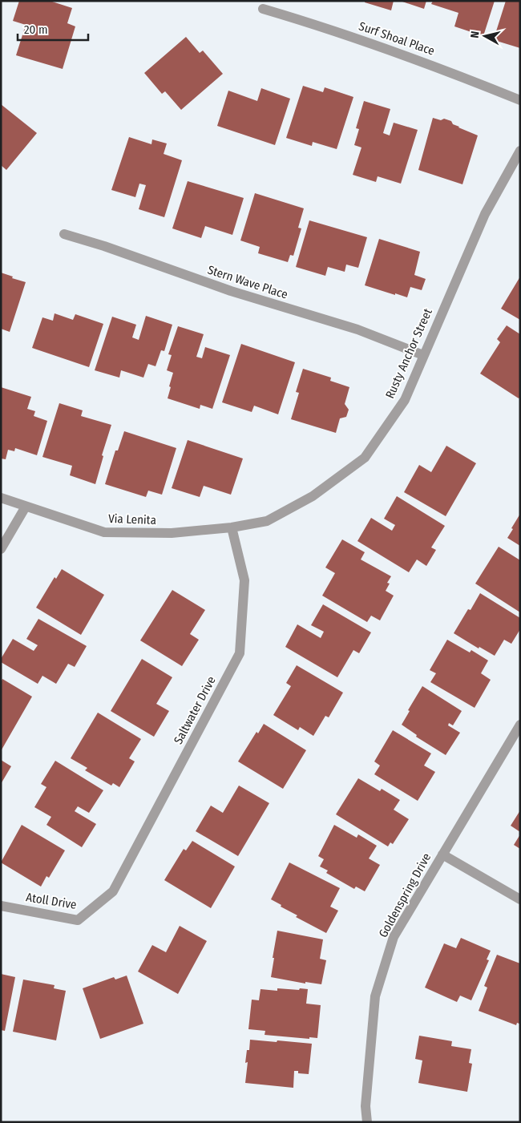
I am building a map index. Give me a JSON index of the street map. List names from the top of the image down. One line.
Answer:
{"streets":{"street":["Surf Shoal Place","Stern Wave Place","Rusty Anchor Street","Via Lenita","Saltwater Drive","Goldenspring Drive","Atoll Drive"]},"crossings":[["Stern Wave Place","Rusty Anchor Street"],["Rusty Anchor Street","Via Lenita"],["Via Lenita","Saltwater Drive"],["Saltwater Drive","Atoll Drive"]],"scale_bar":"20 m","north":"left"}
